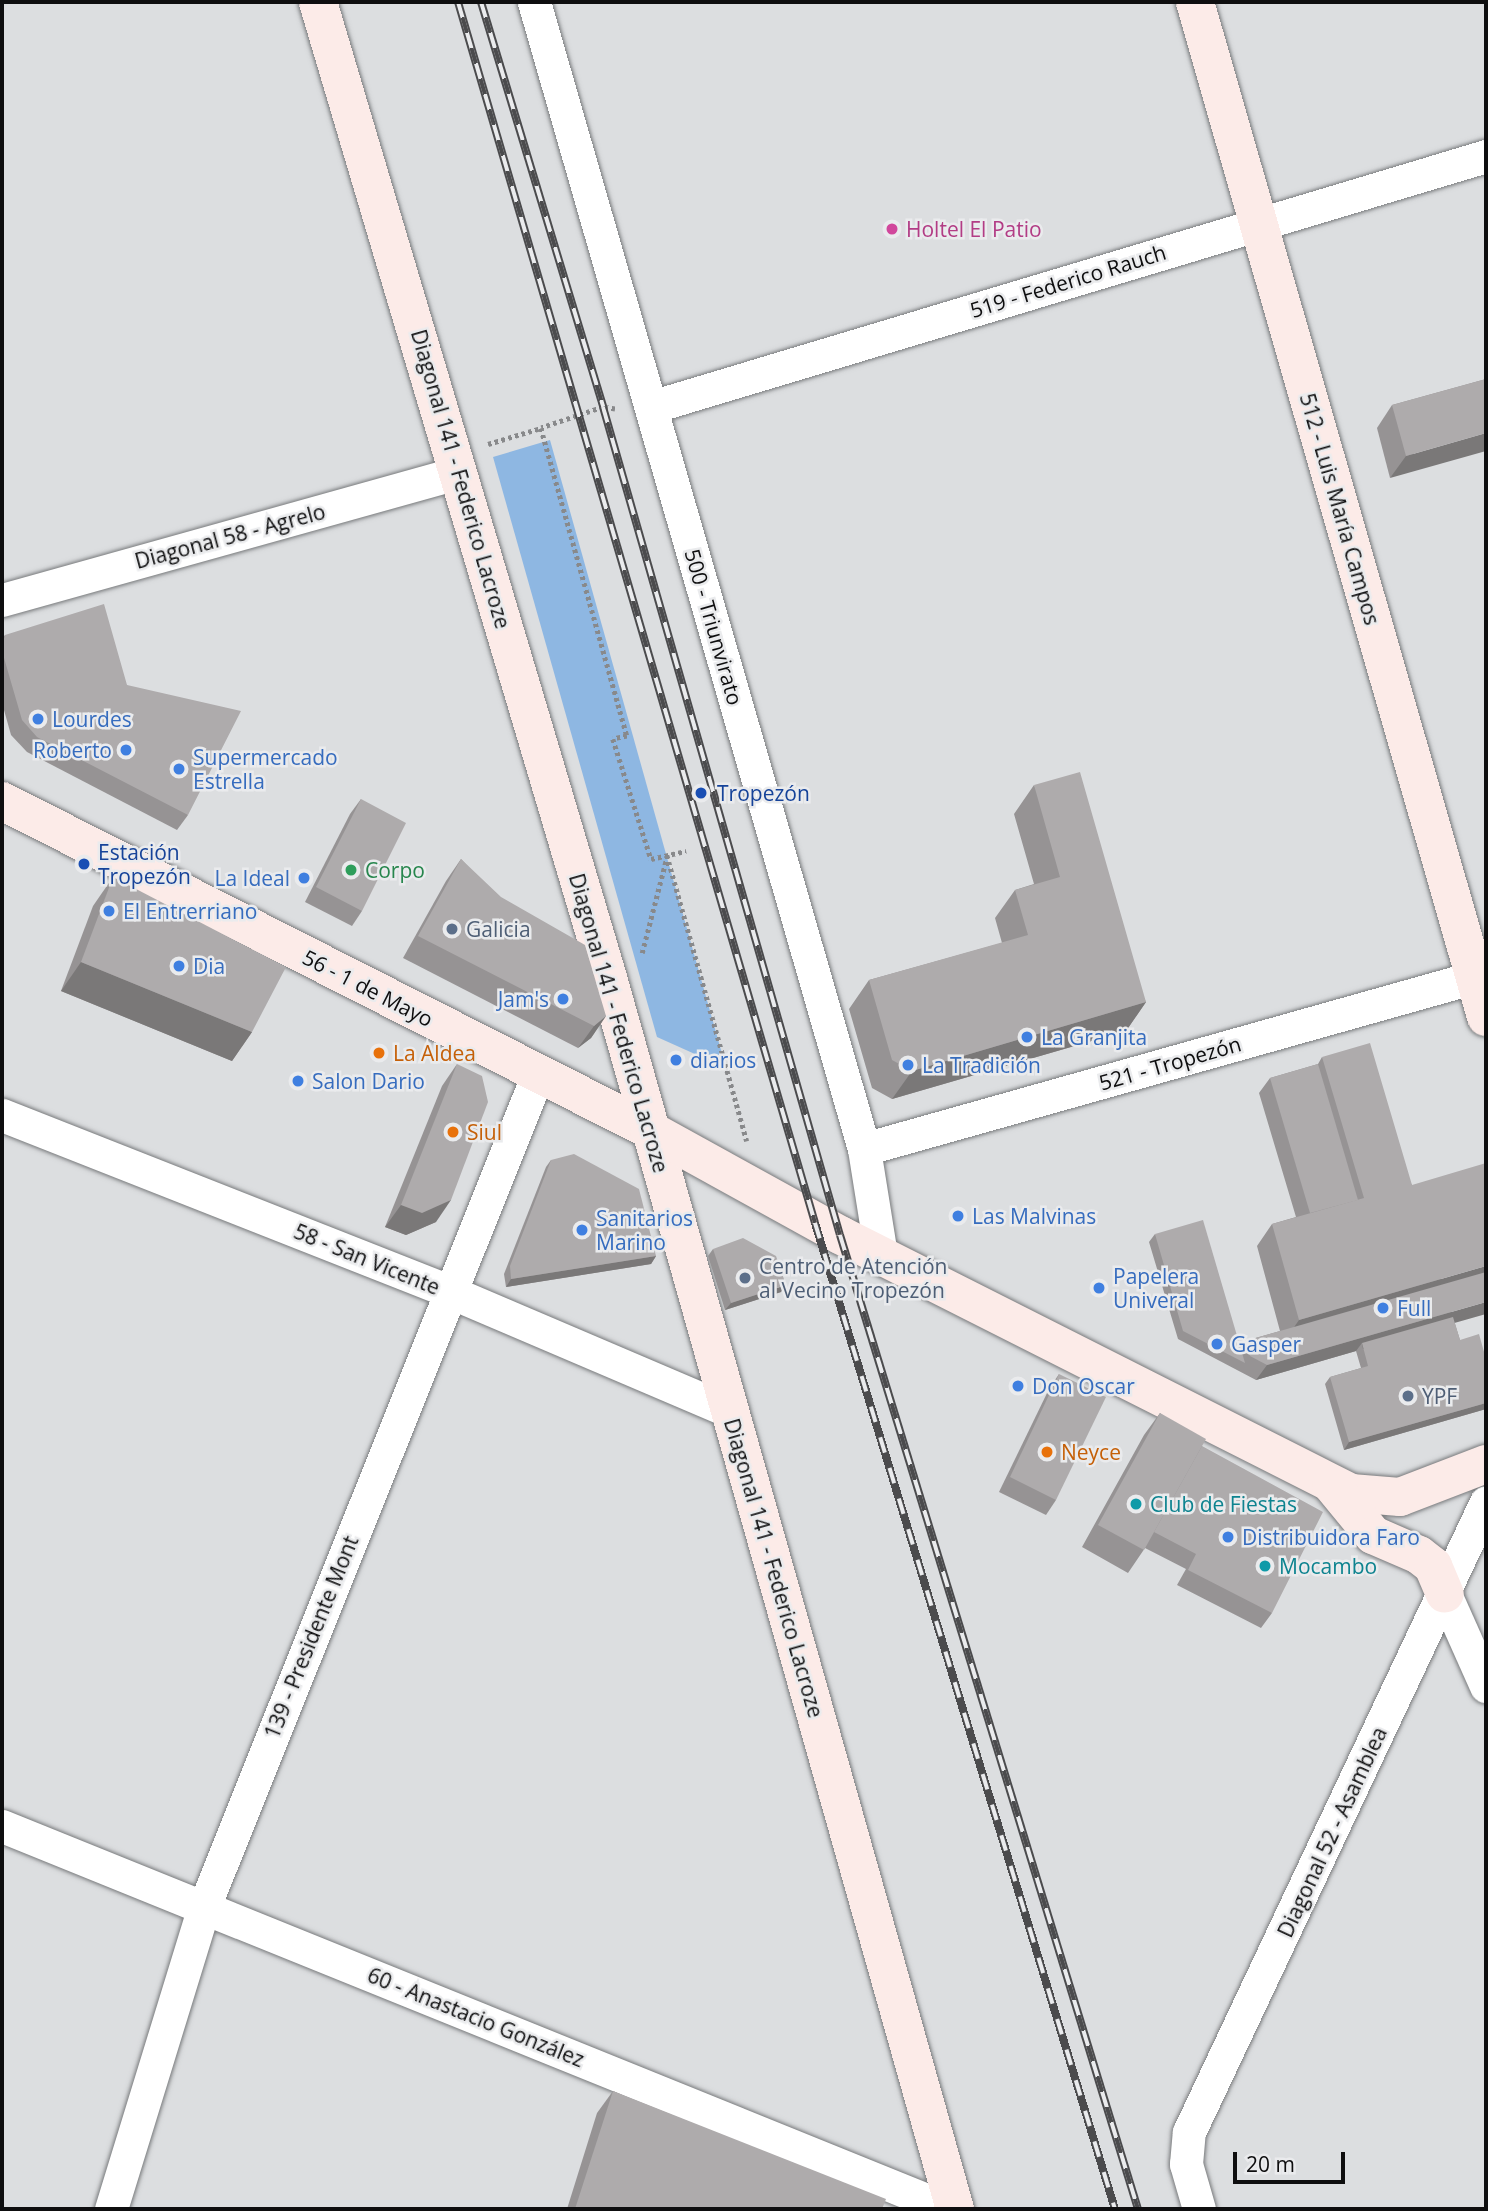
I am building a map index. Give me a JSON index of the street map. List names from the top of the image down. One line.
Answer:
{"streets":{"street":["519 - Federico Rauch","Diagonal 141 - Federico Lacroze","512 - Luis María Campos","Diagonal 58 - Agrelo","500 - Triunvirato","56 - 1 de Mayo","521 - Tropezón","58 - San Vicente","139 - Presidente Mont","Diagonal 52 - Asamblea","60 - Anastacio González"]},"crossings":[["519 - Federico Rauch","512 - Luis María Campos"],["519 - Federico Rauch","500 - Triunvirato"],["Diagonal 141 - Federico Lacroze","Diagonal 58 - Agrelo"],["Diagonal 141 - Federico Lacroze","56 - 1 de Mayo"],["Diagonal 141 - Federico Lacroze","58 - San Vicente"],["512 - Luis María Campos","521 - Tropezón"],["500 - Triunvirato","56 - 1 de Mayo"],["500 - Triunvirato","521 - Tropezón"],["56 - 1 de Mayo","139 - Presidente Mont"],["58 - San Vicente","139 - Presidente Mont"],["139 - Presidente Mont","60 - Anastacio González"]],"places":["Holtel El Patio","Lourdes","Roberto","Supermercado Estrella","Tropezón","Estación Tropezón","Corpo","La Ideal","El Entrerriano","Galicia","Dia","Jam's","La Granjita","La Aldea","diarios","La Tradición","Salon Dario","Siul","Las Malvinas","Sanitarios Marino","Centro de Atención al Vecino Tropezón","Papelera Univeral","Full","Gasper","Don Oscar","YPF","Neyce","Club de Fiestas","Distribuidora Faro","Mocambo"],"scale_bar":"20 m"}
